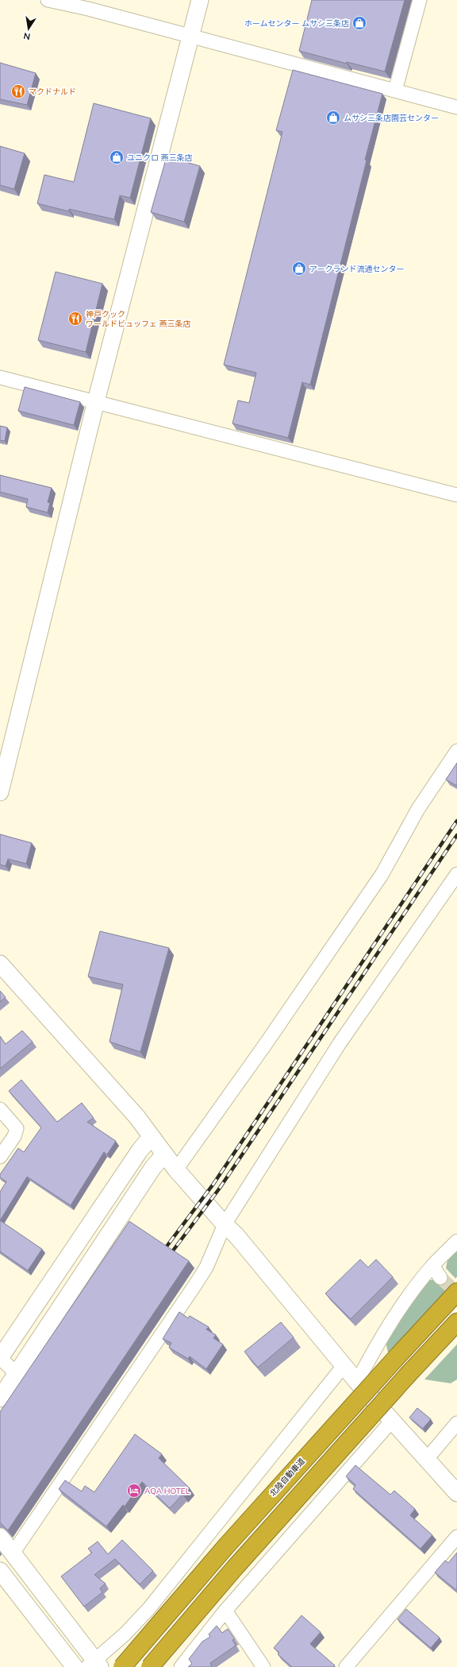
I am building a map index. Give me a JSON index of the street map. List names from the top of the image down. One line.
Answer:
{"streets":{"highway":["北陸自動車道"]},"places":{"shop":["ホームセンター ムサシ三条店","ムサシ三条店園芸センター","ユニクロ 燕三条店","アークランド流通センター"],"restaurant":["マクドナルド","神戸クック ワールドビュッフェ 燕三条店"],"hotel":["AQA HOTEL"]},"north":"bottom"}
